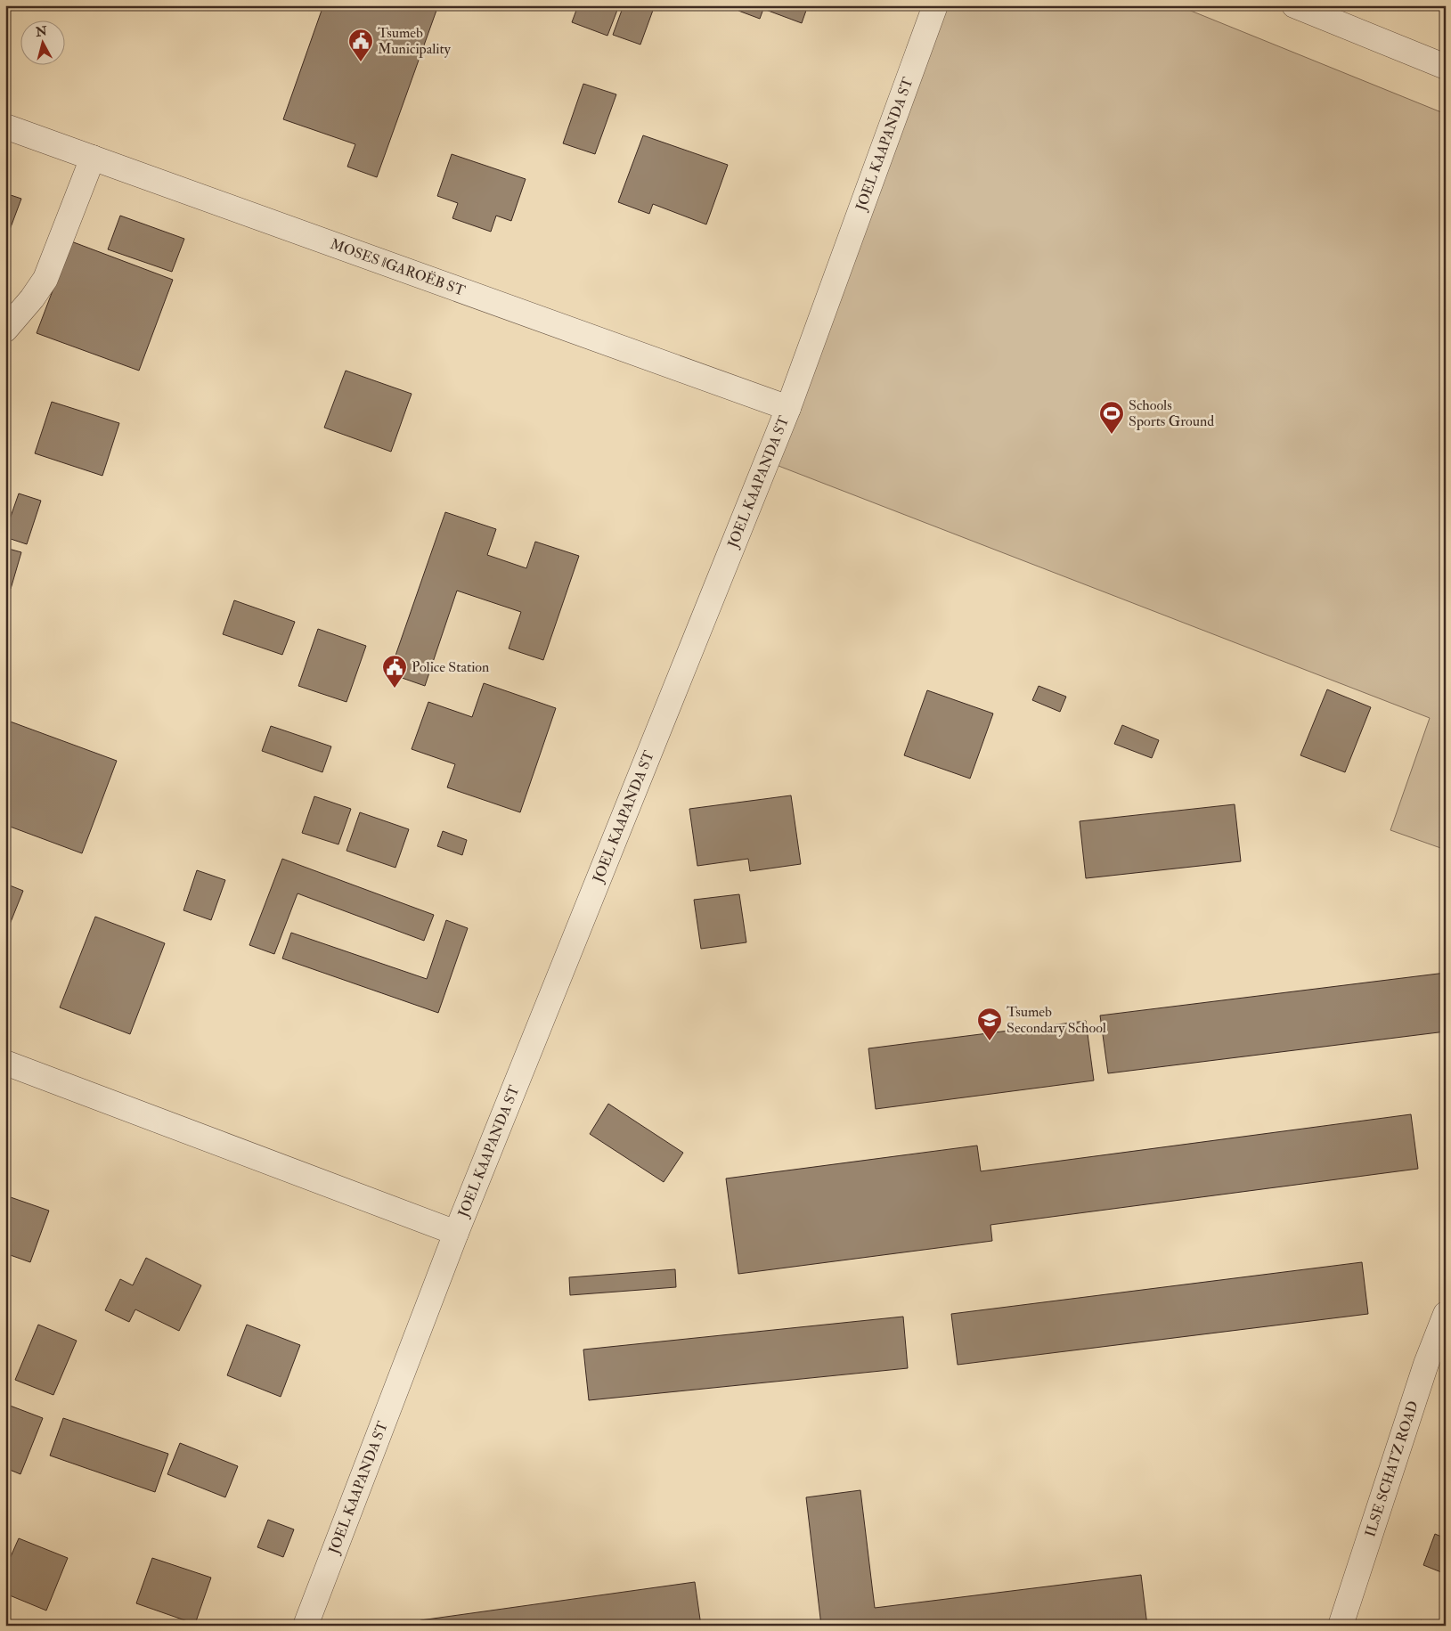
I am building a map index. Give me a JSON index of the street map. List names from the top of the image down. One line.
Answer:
{"streets":{"street":["JOEL KAAPANDA ST","MOSES ǁGAROËB ST","ILSE SCHATZ ROAD"]},"crossings":[["JOEL KAAPANDA ST","MOSES ǁGAROËB ST"]],"places":{"public building":["Tsumeb Municipality","Police Station"],"sports":["Schools Sports Ground"],"school or university":["Tsumeb Secondary School"]},"north":"top"}
